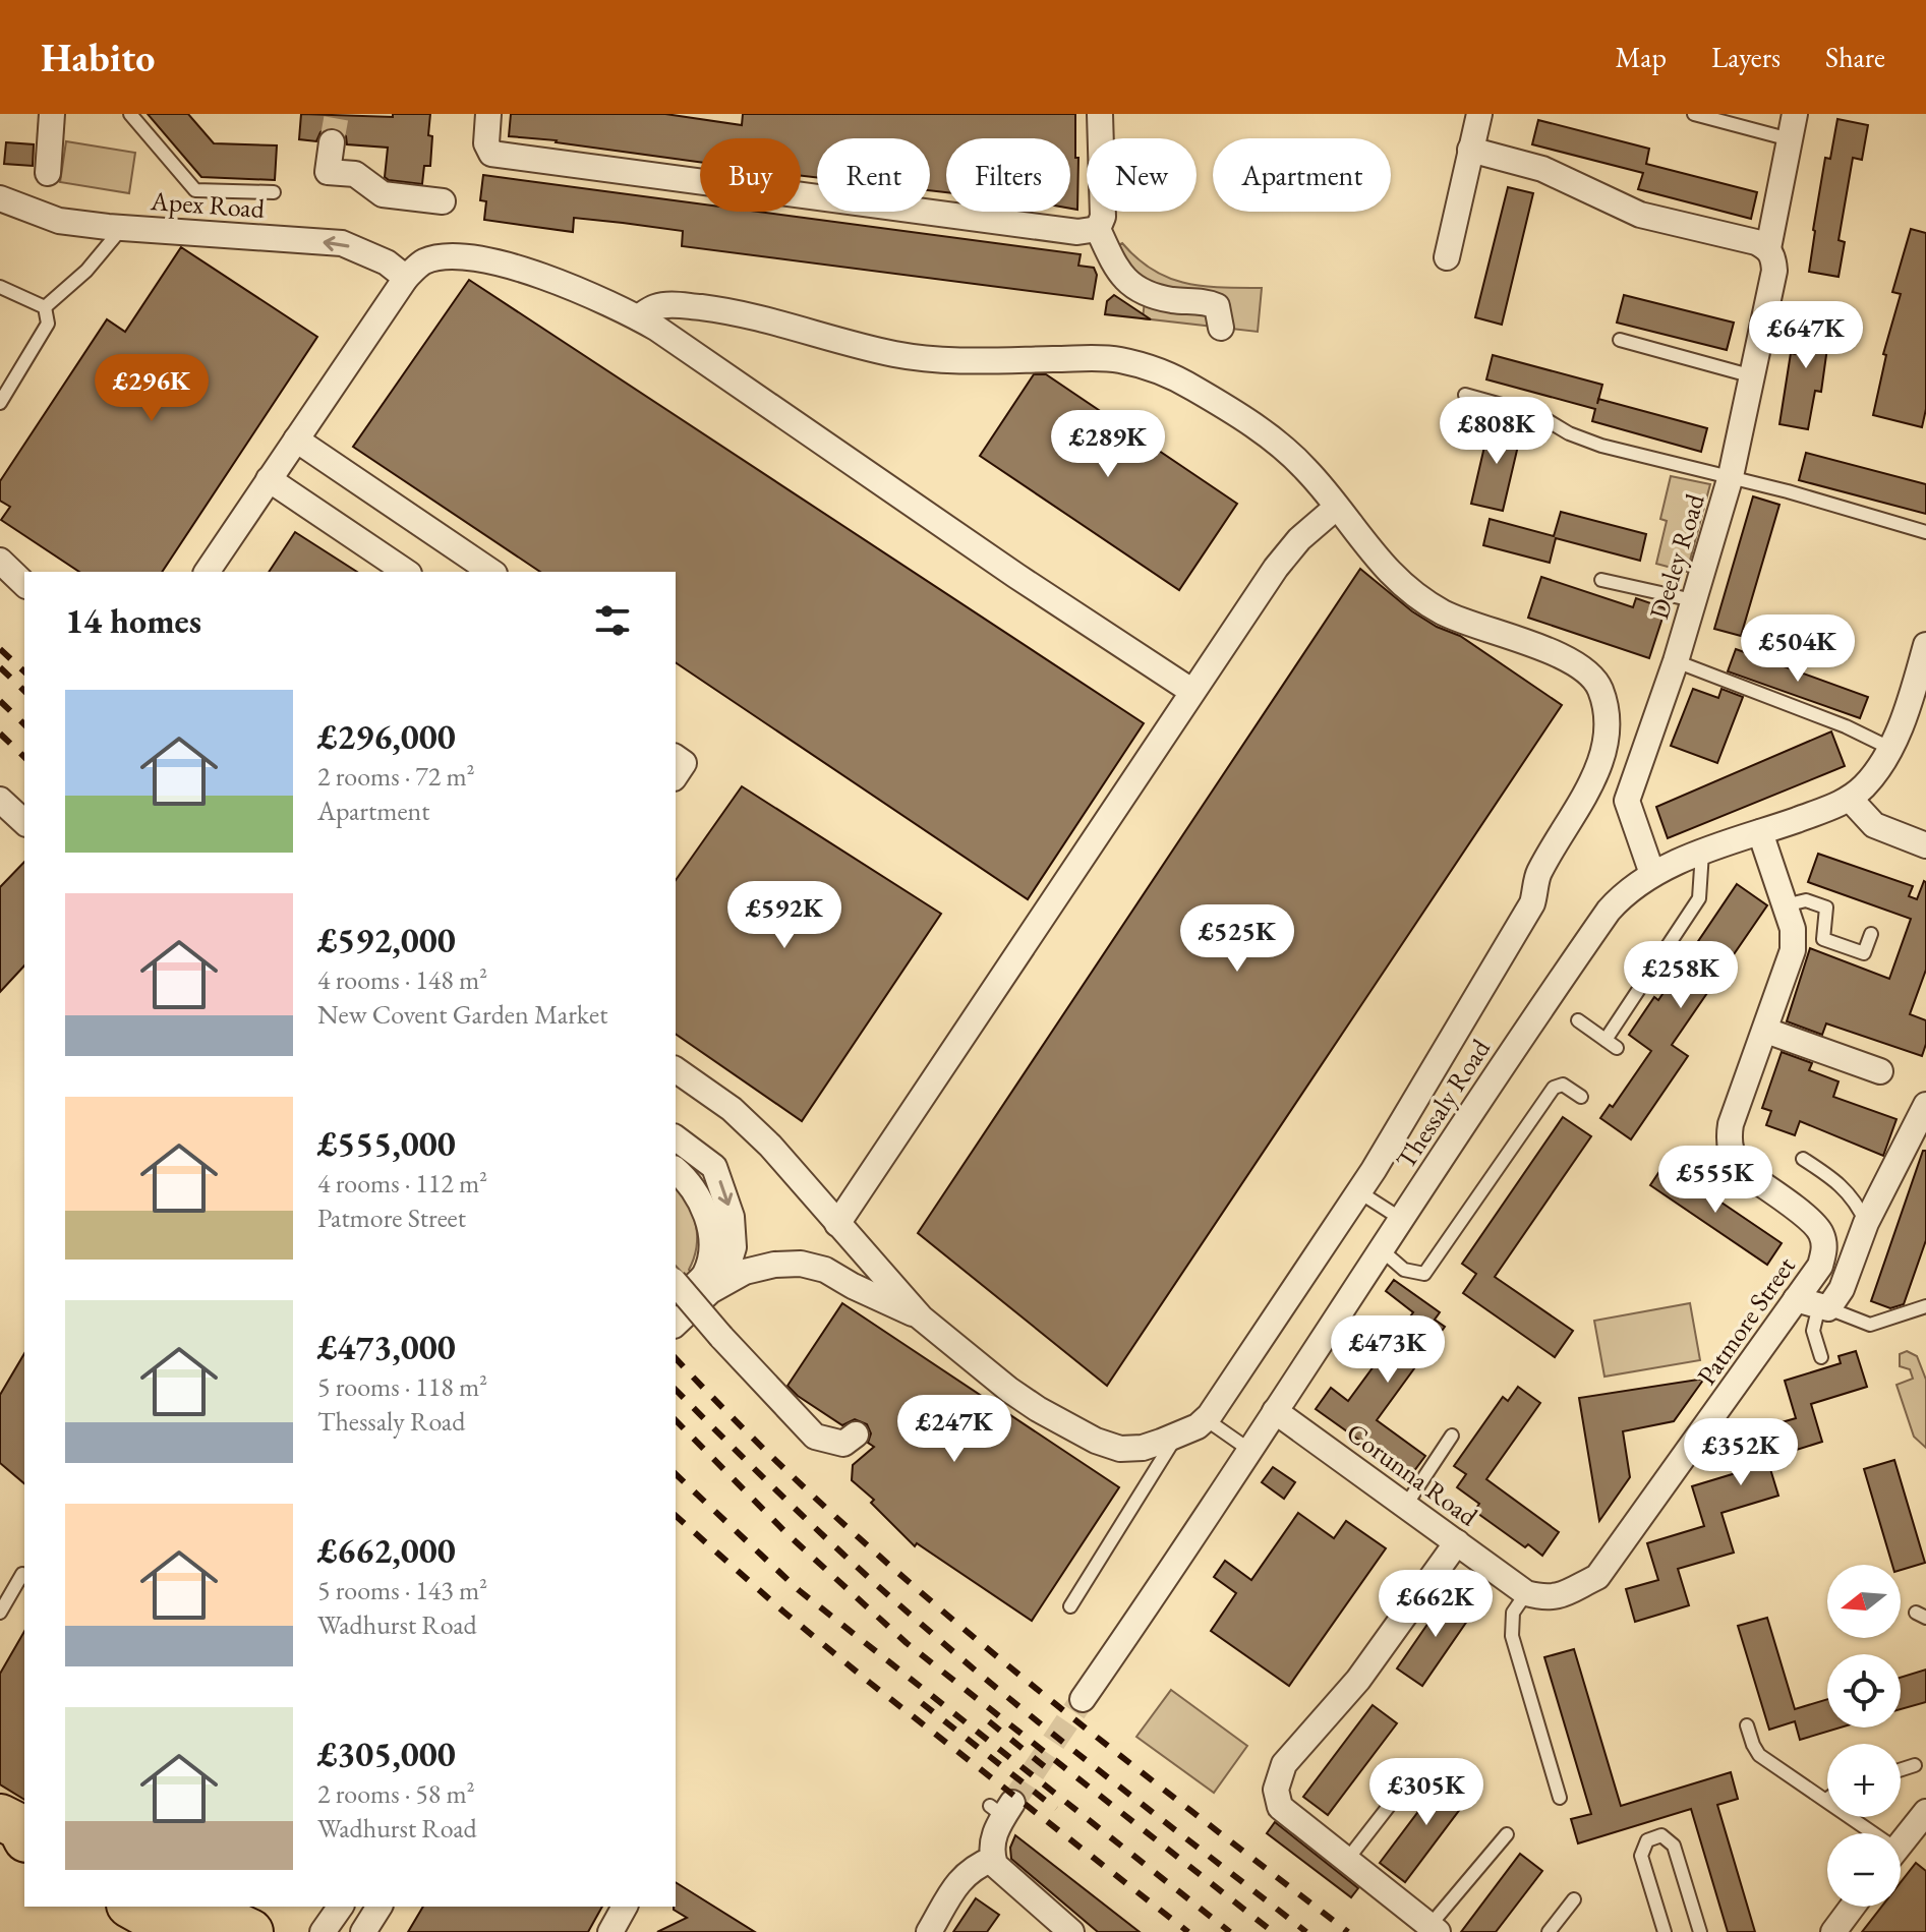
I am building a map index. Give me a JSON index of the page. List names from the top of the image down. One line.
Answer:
{"streets":{"street":["Apex Road","Deeley Road","Thessaly Road","Patmore Street","Corunna Road"]},"crossings":[["Deeley Road","Thessaly Road"],["Thessaly Road","Patmore Street"],["Thessaly Road","Corunna Road"],["Patmore Street","Corunna Road"]],"one_way":["Apex Road"],"north":"left","page":{"header":"Habito","nav":["Map","Layers","Share"],"chip":["Buy","Rent","Filters","New","Apartment"],"price":["£647K","£296K","£808K","£289K","£504K","£592K","£525K","£258K","£555K","£473K","£247K","£352K","£662K","£305K"],"heading":"14 homes","list":[{"name":"£296,000","note":"2 rooms · 72 m² · Apartment"},{"name":"£592,000","note":"4 rooms · 148 m² · New Covent Garden Market"},{"name":"£555,000","note":"4 rooms · 112 m² · Patmore Street"},{"name":"£473,000","note":"5 rooms · 118 m² · Thessaly Road"},{"name":"£662,000","note":"5 rooms · 143 m² · Wadhurst Road"},{"name":"£305,000","note":"2 rooms · 58 m² · Wadhurst Road"}],"map_buttons":["+","−"]}}
